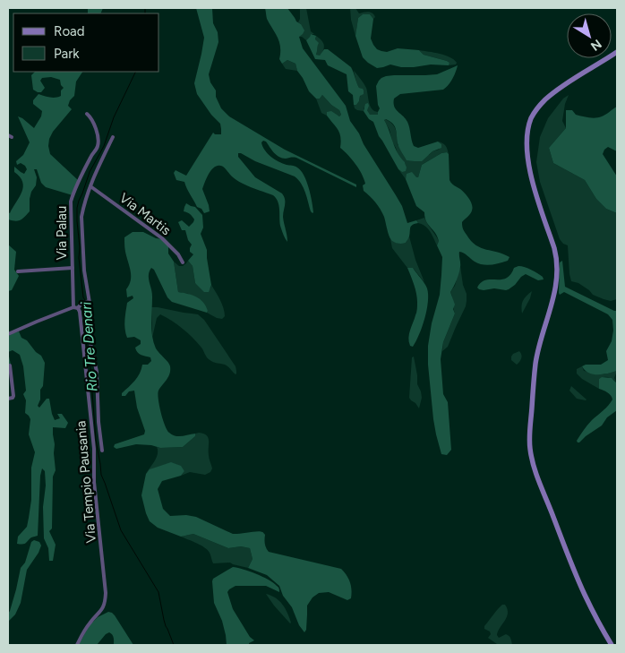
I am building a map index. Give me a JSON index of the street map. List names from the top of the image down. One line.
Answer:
{"streets":{"street":["Via Martis","Via Palau","Via Tempio Pausania"]},"crossings":[["Via Palau","Via Tempio Pausania"]],"water":["Rio Tre Denari"],"legend":["Road","Park"],"north":"bottom right"}
